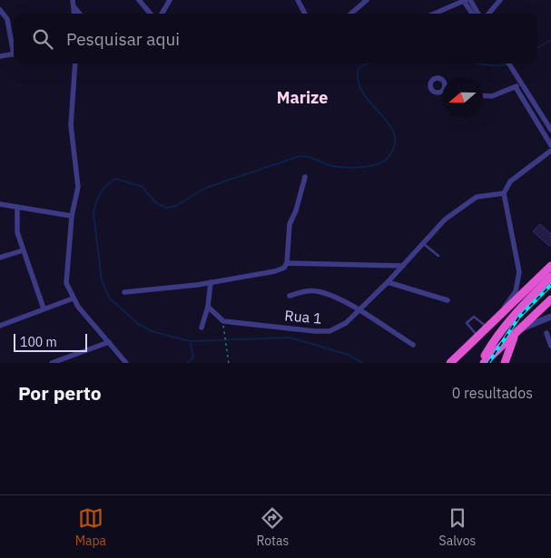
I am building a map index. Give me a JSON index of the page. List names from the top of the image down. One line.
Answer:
{"streets":{"street":["Rua 1"]},"districts":["Marize"],"scale_bar":"100 m","north":"left","page":{"search":"Pesquisar aqui","scale":"100 m","heading":["Por perto","0 resultados"],"nav":["Mapa","Rotas","Salvos"]}}
